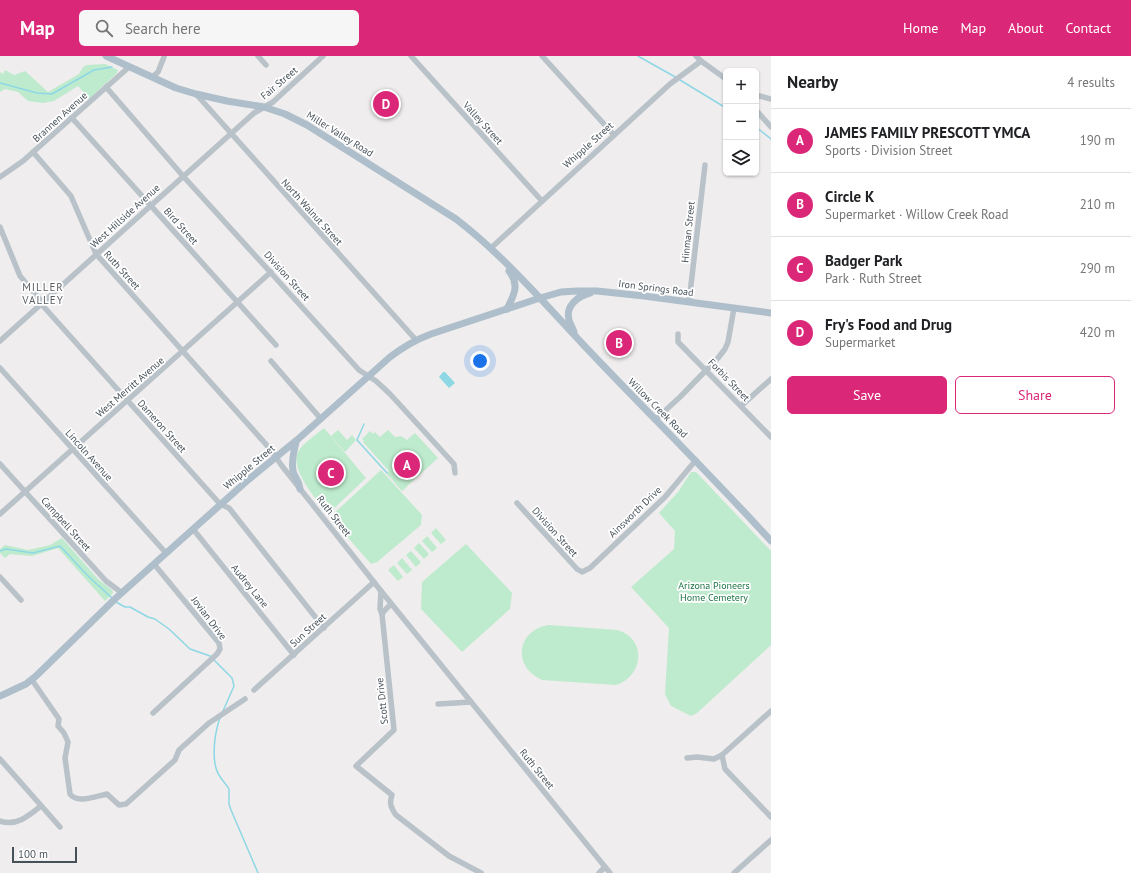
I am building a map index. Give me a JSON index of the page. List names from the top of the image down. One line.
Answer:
{"streets":{"main road":["Miller Valley Road","Whipple Street","Iron Springs Road","Willow Creek Road"],"street":["Fair Street","Brannen Avenue","Valley Street","North Walnut Street","West Hillside Avenue","Bird Street","Hinman Street","Ruth Street","Division Street","Forbis Street","West Merritt Avenue","Dameron Street","Lincoln Avenue","Ainsworth Drive","Campbell Street","Audrey Lane","Jovian Drive","Sun Street","Scott Drive"]},"crossings":[["Fair Street","Miller Valley Road"],["Fair Street","West Hillside Avenue"],["Brannen Avenue","Miller Valley Road"],["Brannen Avenue","Bird Street"],["Brannen Avenue","Ruth Street"],["Brannen Avenue","Division Street"],["Valley Street","Whipple Street"],["Miller Valley Road","Whipple Street"],["Miller Valley Road","North Walnut Street"],["Miller Valley Road","West Hillside Avenue"],["Miller Valley Road","Willow Creek Road"],["Whipple Street","North Walnut Street"],["Whipple Street","Ruth Street"],["Whipple Street","Division Street"],["Whipple Street","Iron Springs Road"],["Whipple Street","Willow Creek Road"],["Whipple Street","Dameron Street"],["Whipple Street","Lincoln Avenue"],["Whipple Street","Campbell Street"],["Whipple Street","Audrey Lane"],["Whipple Street","Jovian Drive"],["North Walnut Street","West Hillside Avenue"],["West Hillside Avenue","Bird Street"],["West Hillside Avenue","Ruth Street"],["West Hillside Avenue","Division Street"],["West Hillside Avenue","Dameron Street"],["Bird Street","West Merritt Avenue"],["Hinman Street","Iron Springs Road"],["Ruth Street","West Merritt Avenue"],["Ruth Street","Sun Street"],["Ruth Street","Scott Drive"],["Division Street","West Merritt Avenue"],["Division Street","Ainsworth Drive"],["Iron Springs Road","Willow Creek Road"],["West Merritt Avenue","Dameron Street"],["West Merritt Avenue","Lincoln Avenue"],["West Merritt Avenue","Campbell Street"],["Willow Creek Road","Ainsworth Drive"],["Dameron Street","Sun Street"],["Audrey Lane","Sun Street"]],"districts":["MILLER VALLEY"],"parks":["Arizona Pioneers Home Cemetery"],"scale_bar":"100 m","page":{"header":"Map","search":"Search here","nav":["Home","Map","About","Contact"],"heading":["Nearby","4 results"],"map_buttons":["+","−"],"pins":["D","B","A","C"],"list":[{"mark":"A","name":"JAMES FAMILY PRESCOTT YMCA","note":"Sports · Division Street","value":"190 m"},{"mark":"B","name":"Circle K","note":"Supermarket · Willow Creek Road","value":"210 m"},{"mark":"C","name":"Badger Park","note":"Park · Ruth Street","value":"290 m"},{"mark":"D","name":"Fry's Food and Drug","note":"Supermarket","value":"420 m"}],"buttons":["Save","Share"],"scale":"100 m"}}
